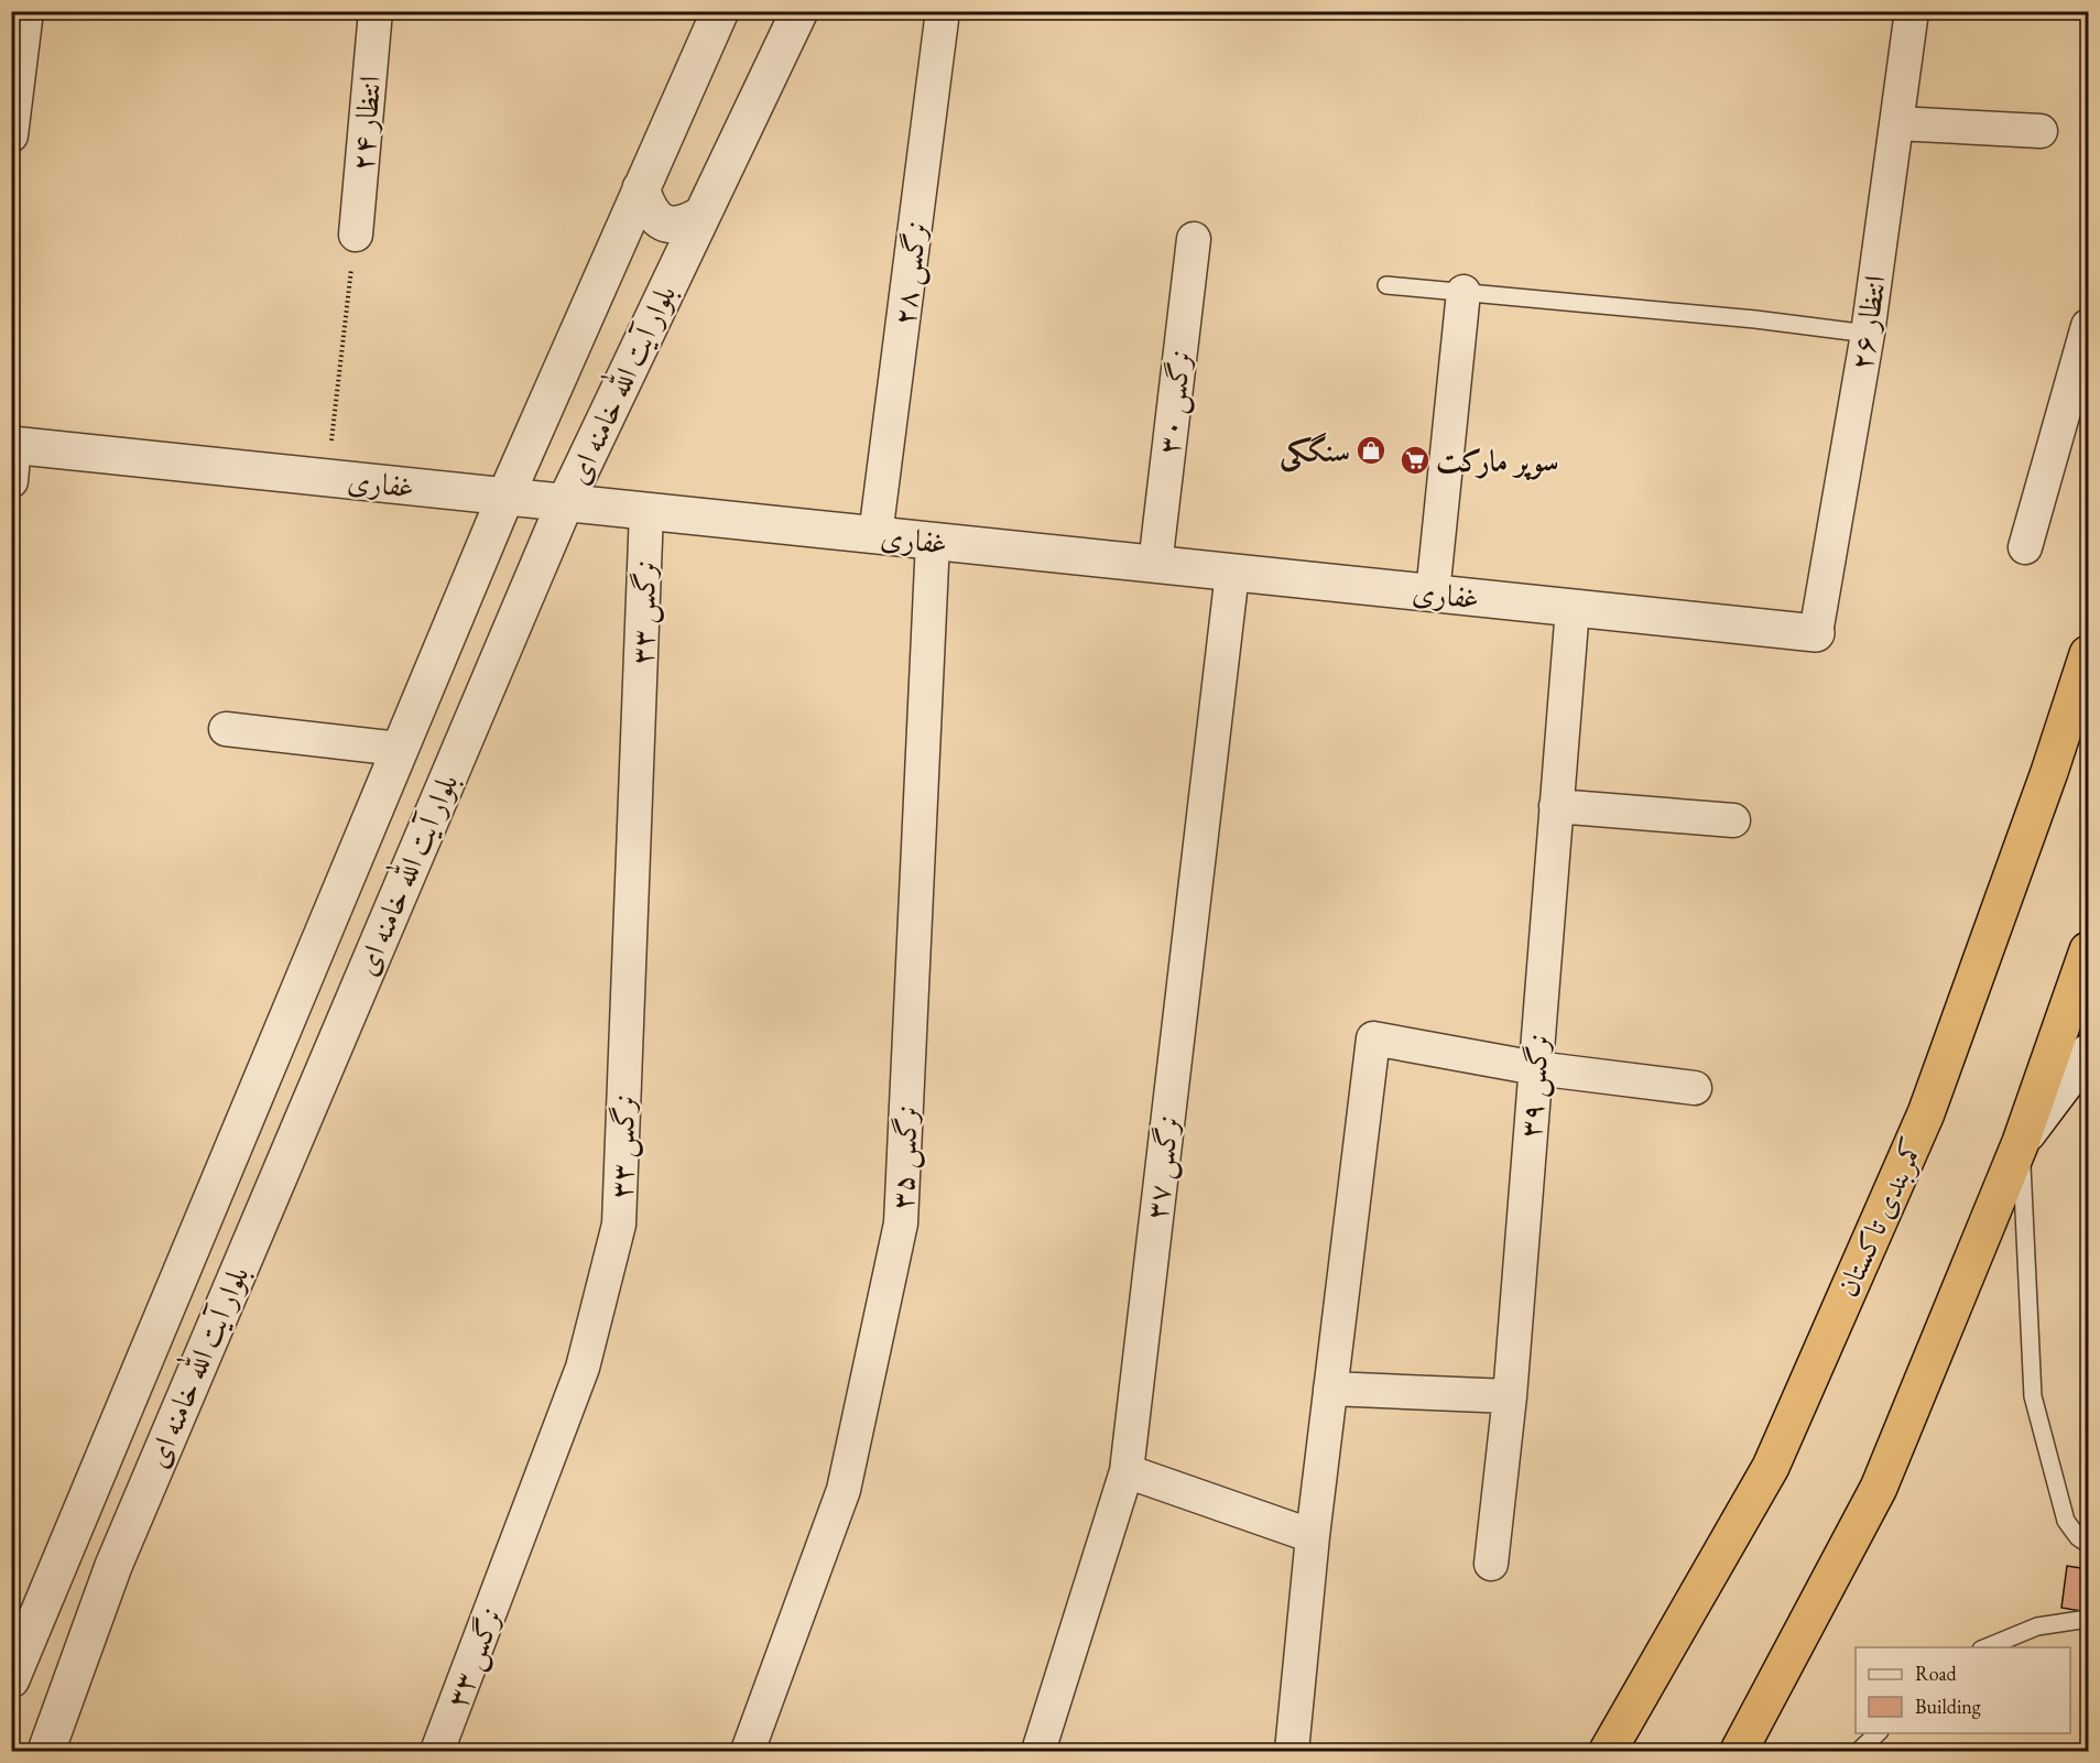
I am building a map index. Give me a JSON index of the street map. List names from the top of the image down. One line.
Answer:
{"streets":{"highway":["کمربندی تاکستان"],"street":["انتظار ۲۴","نرگس ۲۸","انتظار ۲۶","بلوار آیت الله خامنه ای","نرگس ۳۰","غفاری","نرگس ۳۳","نرگس ۳۹","نرگس ۳۵","نرگس ۳۷"]},"crossings":[["نرگس ۲۸","غفاری"],["انتظار ۲۶","غفاری"],["بلوار آیت الله خامنه ای","غفاری"],["نرگس ۳۰","غفاری"],["غفاری","نرگس ۳۳"],["غفاری","نرگس ۳۹"],["غفاری","نرگس ۳۵"],["غفاری","نرگس ۳۷"]],"places":{"shop":["سنگکی"],"supermarket":["سوپر مارکت"]},"legend":["Road","Building"]}
